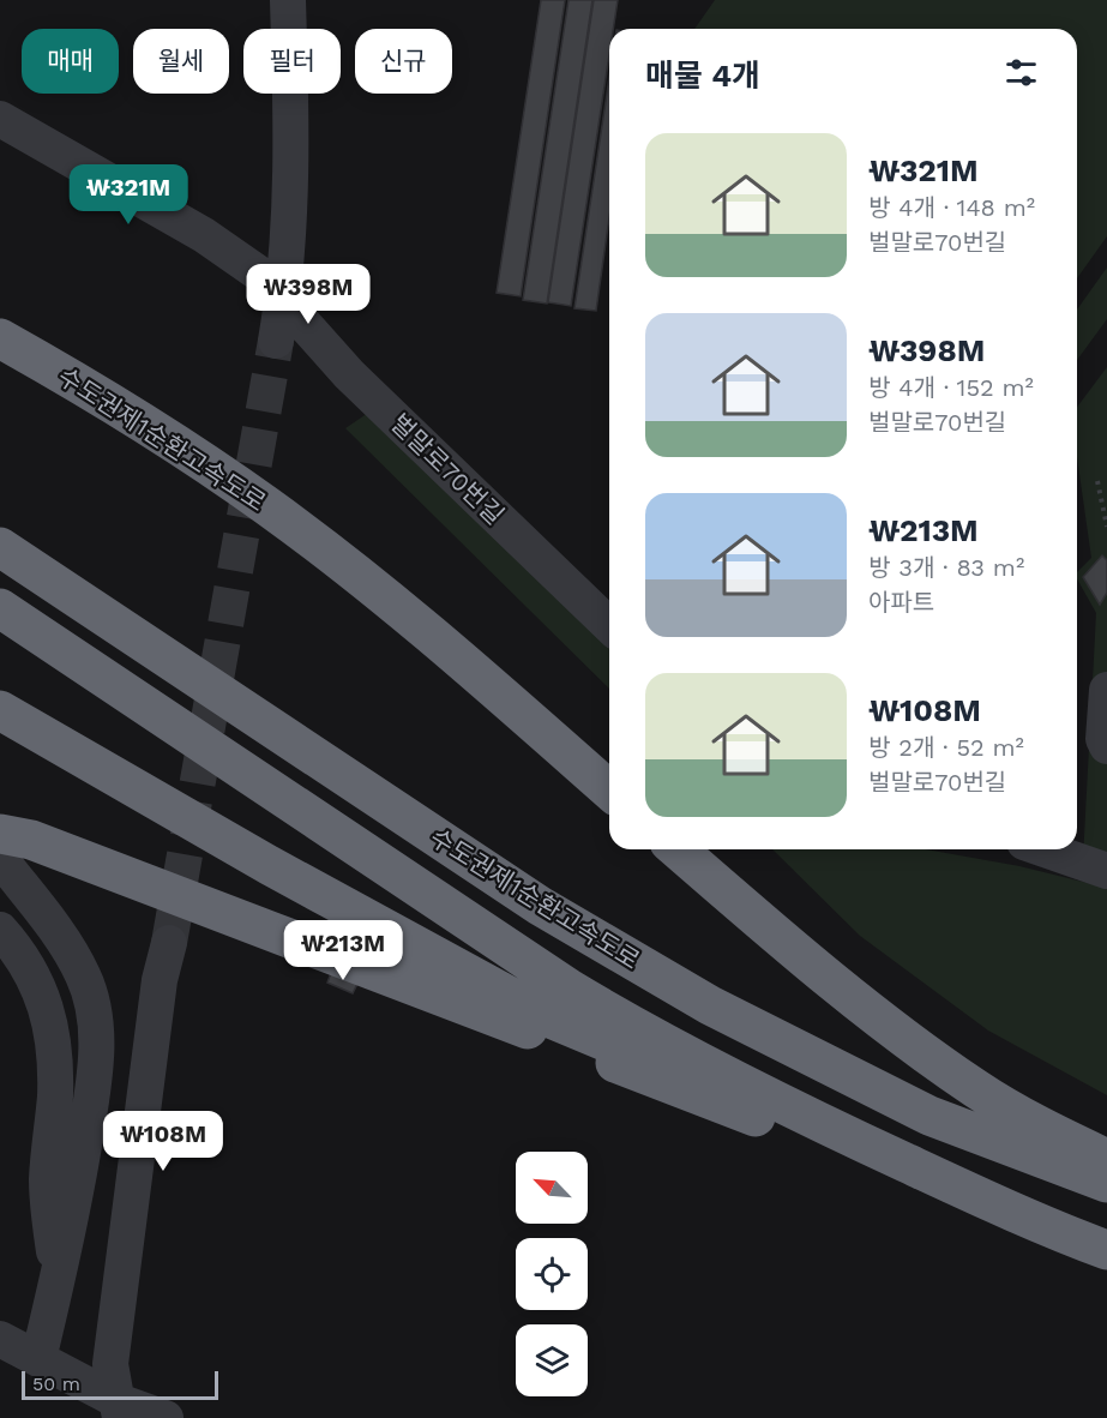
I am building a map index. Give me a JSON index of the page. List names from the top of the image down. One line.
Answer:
{"streets":{"highway":["수도권제1순환고속도로"],"street":["벌말로70번길"]},"scale_bar":"50 m","north":"top left","page":{"chip":["매매","월세","필터","신규"],"heading":"매물 4개","list":[{"name":"₩321M","note":"방 4개 · 148 m² · 벌말로70번길"},{"name":"₩398M","note":"방 4개 · 152 m² · 벌말로70번길"},{"name":"₩213M","note":"방 3개 · 83 m² · 아파트"},{"name":"₩108M","note":"방 2개 · 52 m² · 벌말로70번길"}],"price":["₩321M","₩398M","₩213M","₩108M"],"scale":"50 m"}}
